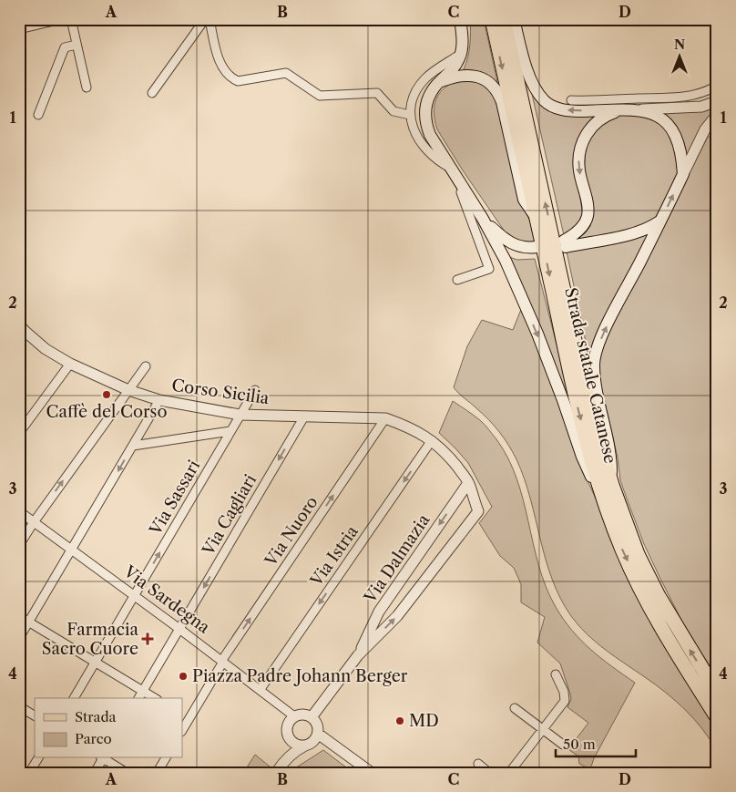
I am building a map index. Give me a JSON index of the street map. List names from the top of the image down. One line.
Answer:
{"streets":{"main road":["Strada statale Catanese"],"street":["Corso Sicilia","Via Sassari","Via Cagliari","Via Nuoro","Via Istria","Via Dalmazia","Via Sardegna"]},"crossings":[["Corso Sicilia","Via Sassari"],["Corso Sicilia","Via Cagliari"],["Corso Sicilia","Via Nuoro"],["Corso Sicilia","Via Istria"],["Corso Sicilia","Via Dalmazia"],["Via Sassari","Via Sardegna"],["Via Cagliari","Via Sardegna"],["Via Nuoro","Via Sardegna"],["Via Istria","Via Sardegna"],["Via Dalmazia","Via Sardegna"]],"one_way":["Via Sassari","Via Cagliari","Via Nuoro","Via Istria"],"places":{"other":["Caffè del Corso","Piazza Padre Johann Berger","MD"],"health":["Farmacia Sacro Cuore"]},"legend":["Strada","Parco"],"scale_bar":"50 m","north":"top","grid":{"columns":["A","B","C","D"],"rows":["1","2","3","4"]}}
